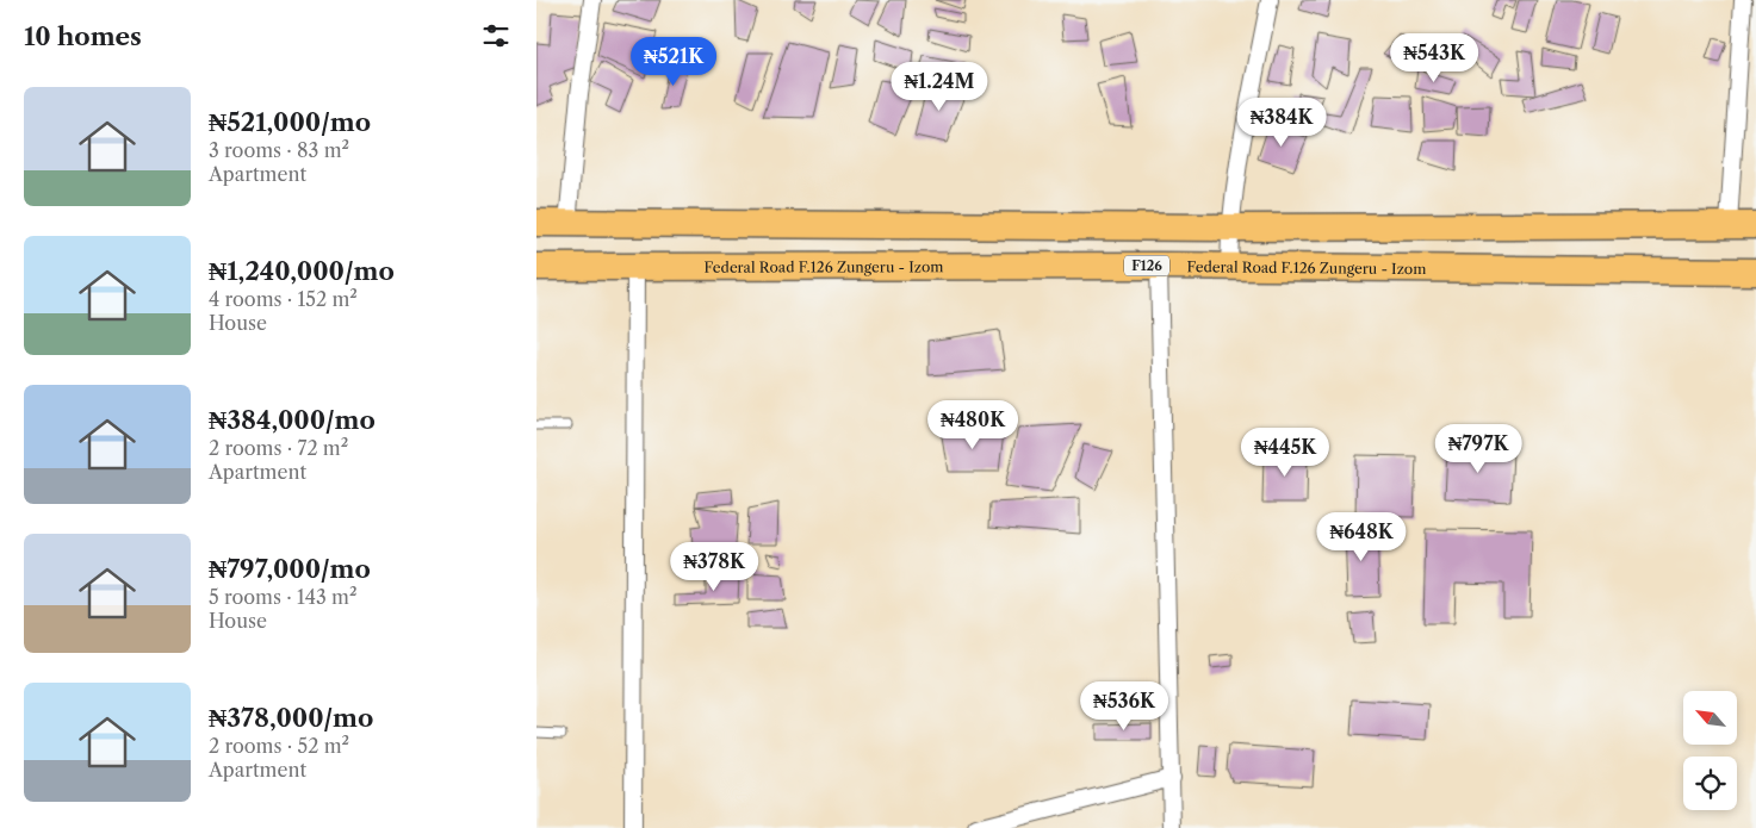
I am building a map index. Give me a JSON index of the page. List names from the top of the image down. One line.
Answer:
{"streets":{"main road":["F126","Federal Road F.126 Zungeru - Izom"]},"north":"top left","page":{"heading":"10 homes","price":["₦543K","₦521K","₦1.24M","₦384K","₦480K","₦797K","₦445K","₦648K","₦378K","₦536K"],"list":[{"name":"₦521,000/mo","note":"3 rooms · 83 m² · Apartment"},{"name":"₦1,240,000/mo","note":"4 rooms · 152 m² · House"},{"name":"₦384,000/mo","note":"2 rooms · 72 m² · Apartment"},{"name":"₦797,000/mo","note":"5 rooms · 143 m² · House"},{"name":"₦378,000/mo","note":"2 rooms · 52 m² · Apartment"}]}}
